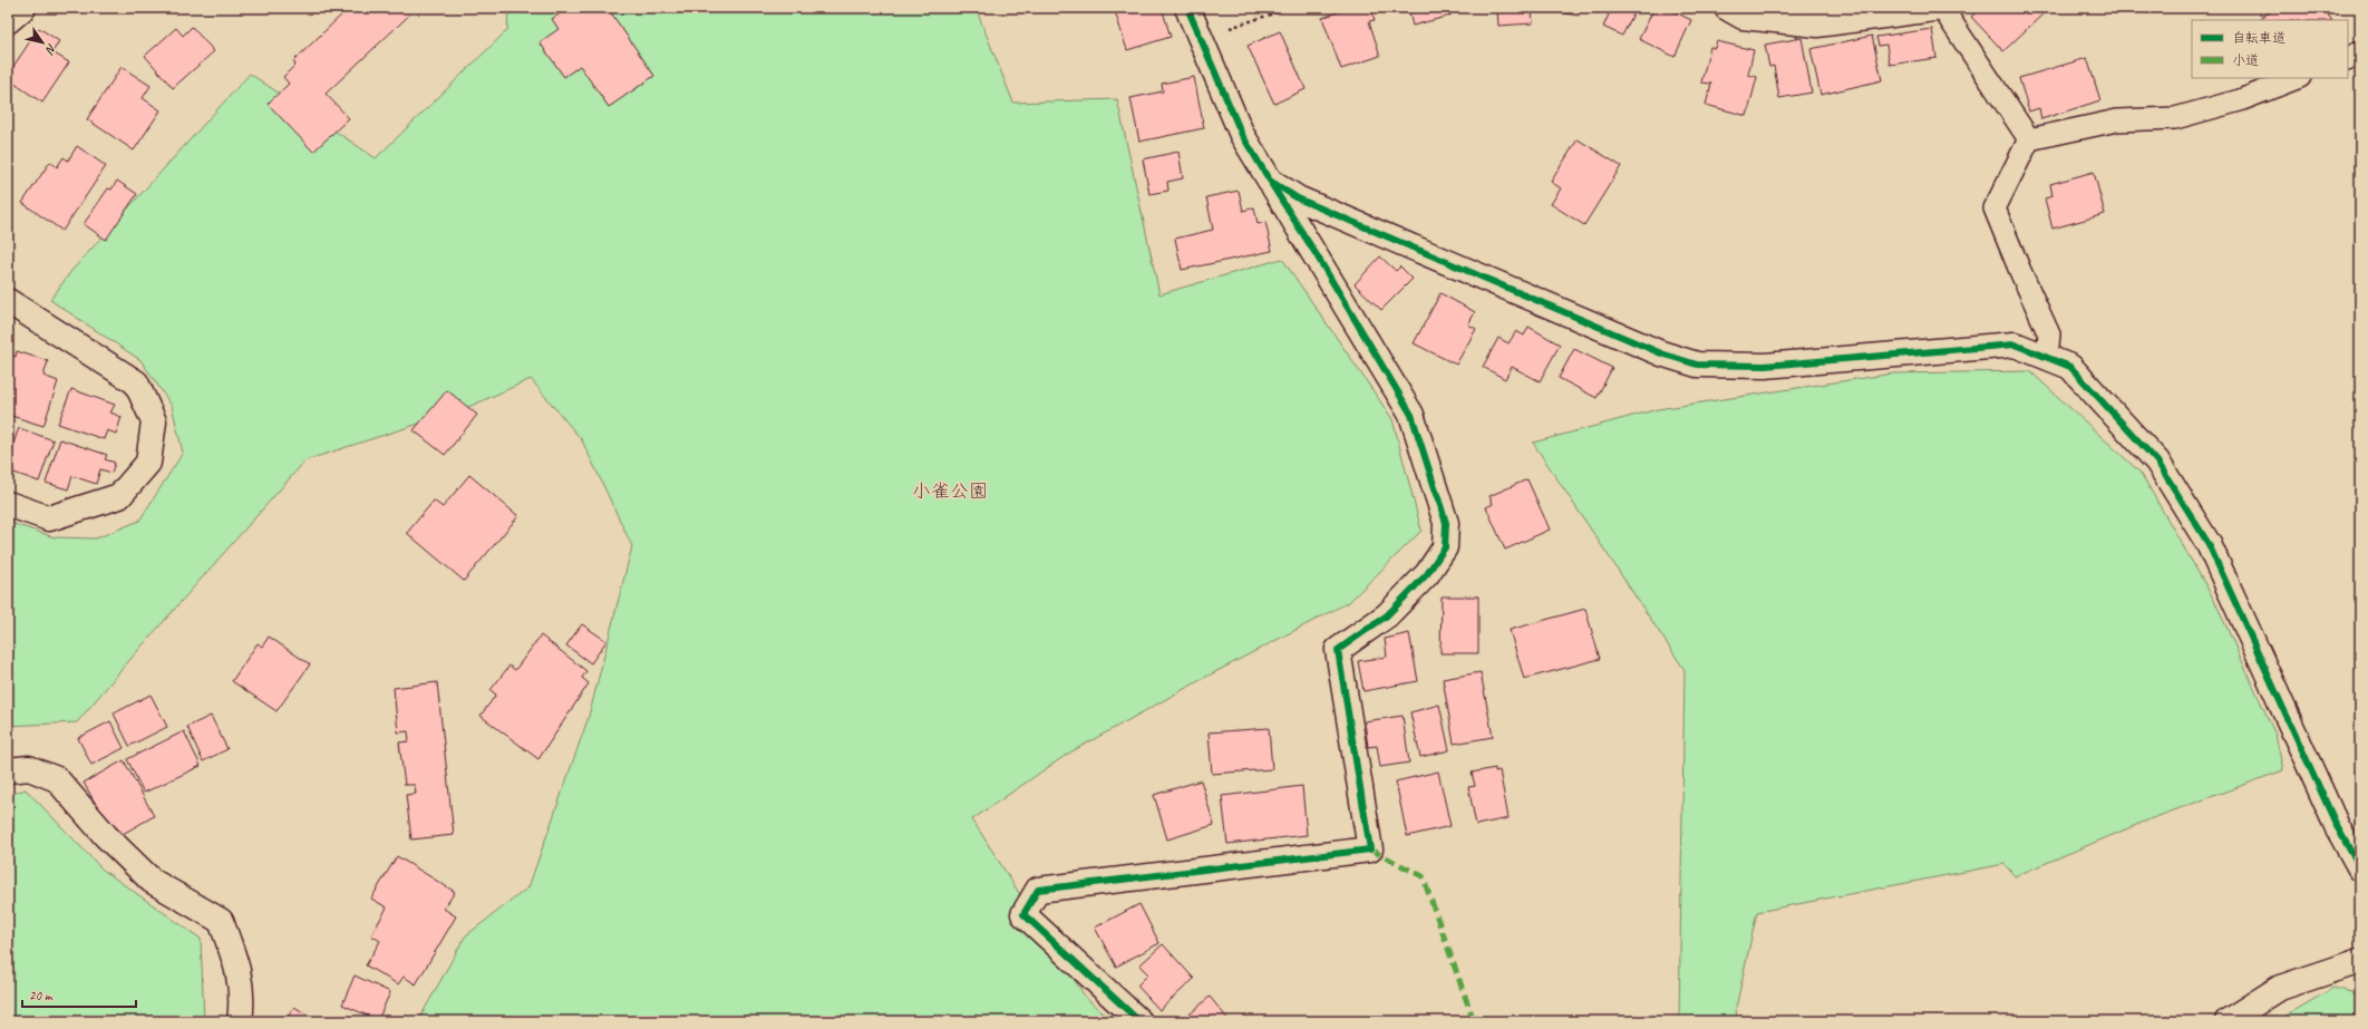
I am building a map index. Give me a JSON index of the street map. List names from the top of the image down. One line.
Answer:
{"parks":["小雀公園"],"legend":["自転車道","小道"],"scale_bar":"20 m","north":"bottom right"}
